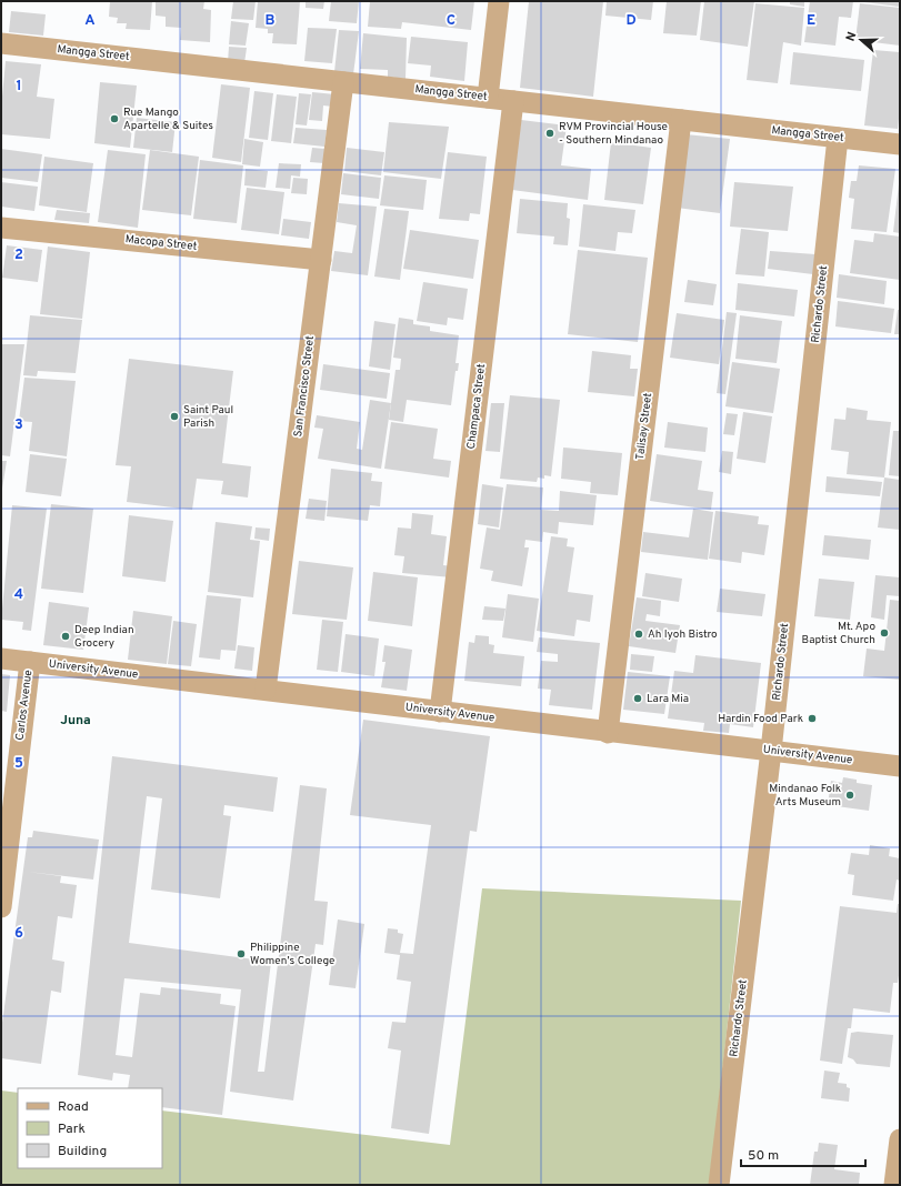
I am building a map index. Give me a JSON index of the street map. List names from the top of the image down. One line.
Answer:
{"streets":{"street":["Mangga Street","Macopa Street","Richardo Street","San Francisco Street","Champaca Street","Talisay Street","University Avenue","Carlos Avenue"]},"crossings":[["Mangga Street","Richardo Street"],["Mangga Street","San Francisco Street"],["Mangga Street","Champaca Street"],["Mangga Street","Talisay Street"],["Macopa Street","San Francisco Street"],["Richardo Street","University Avenue"],["San Francisco Street","University Avenue"],["Champaca Street","University Avenue"],["Talisay Street","University Avenue"],["University Avenue","Carlos Avenue"]],"districts":["Juna"],"places":["Rue Mango Apartelle & Suites","RVM Provincial House - Southern Mindanao","Saint Paul Parish","Mt. Apo Baptist Church","Ah Iyoh Bistro","Deep Indian Grocery","Lara Mia","Hardin Food Park","Mindanao Folk Arts Museum","Philippine Women's College"],"legend":["Road","Park","Building"],"scale_bar":"50 m","north":"left","grid":{"columns":["A","B","C","D","E"],"rows":["1","2","3","4","5","6"]}}
